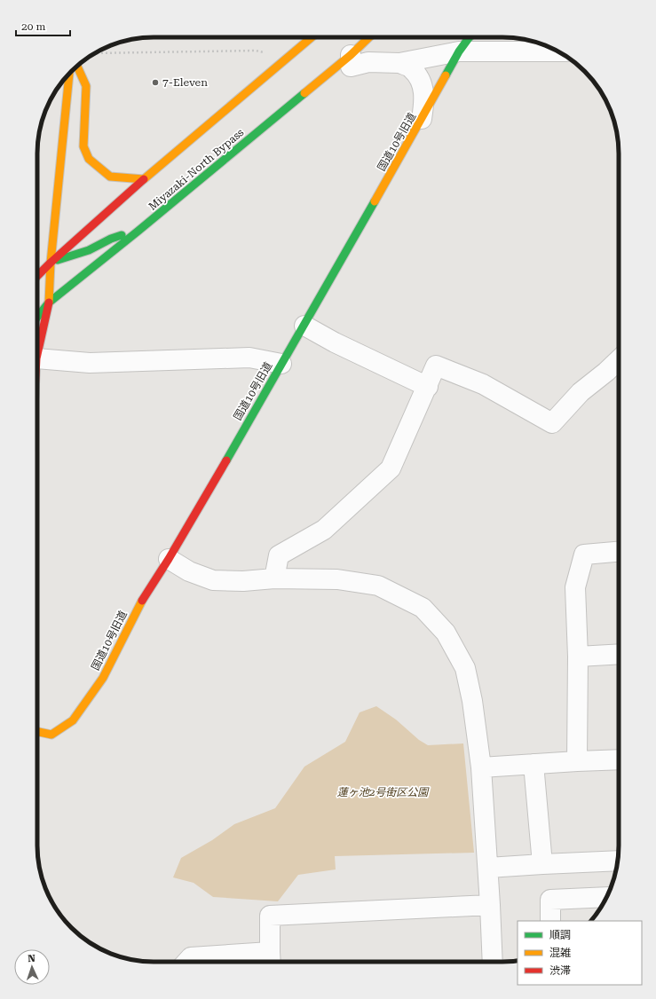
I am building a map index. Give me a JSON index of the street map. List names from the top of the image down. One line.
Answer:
{"streets":{"main road":["国道10号旧道","Miyazaki-North Bypass"]},"parks":["蓮ヶ池2号街区公園"],"places":["7-Eleven"],"legend":["順調","混雑","渋滞"],"scale_bar":"20 m","north":"top"}
